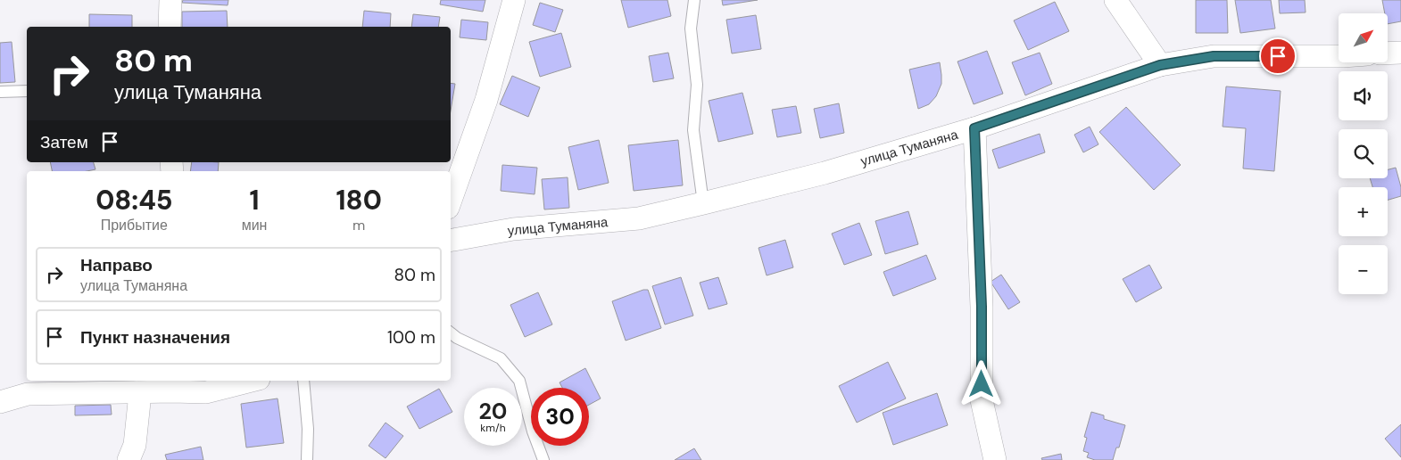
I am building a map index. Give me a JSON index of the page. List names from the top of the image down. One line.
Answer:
{"streets":{"street":["улица Туманяна"]},"north":"top right","page":{"map_buttons":["+","−"],"turn":["80 m","улица Туманяна"],"then":"Затем","eta":["08:45","Прибытие","1","мин","180","m"],"list":[{"name":"Направо","note":"улица Туманяна","value":"80 m"},{"name":"Пункт назначения","value":"100 m"}],"speed":"20 km/h","limit":"30"}}
